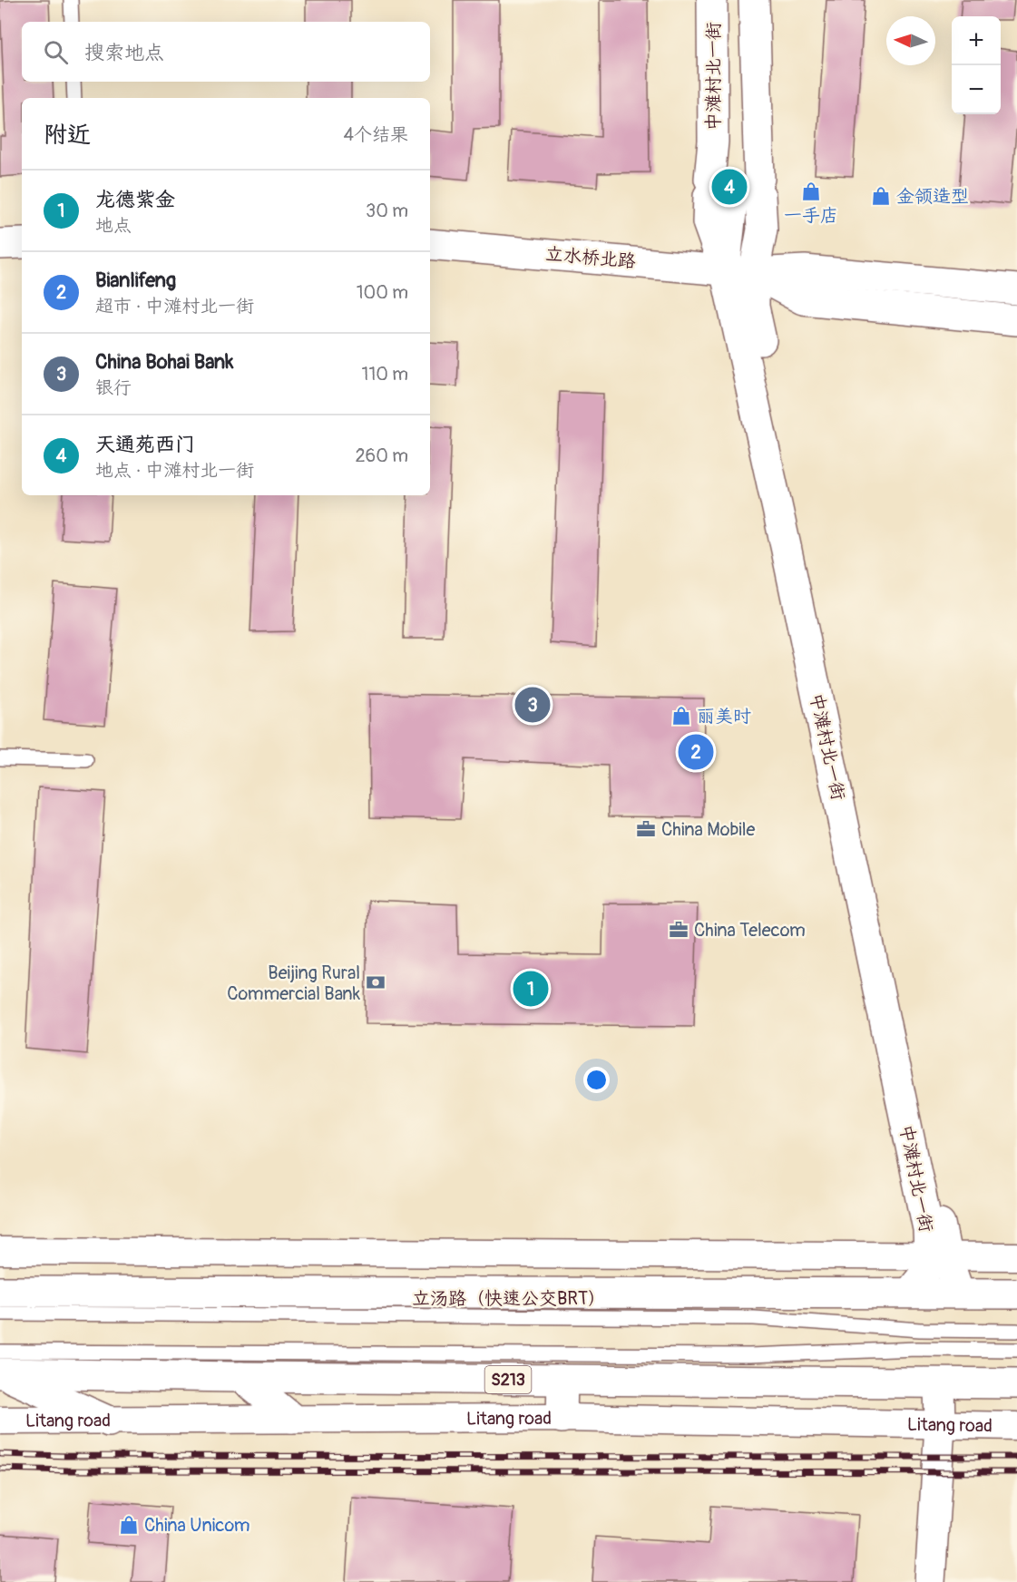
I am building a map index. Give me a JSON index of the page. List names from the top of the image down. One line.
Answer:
{"streets":{"street":["中滩村北一街","立水桥北路","S213","Litang road"],"lane":["立汤路（快速公交BRT）"]},"crossings":[["中滩村北一街","立水桥北路"]],"places":{"shop":["一手店","金领造型","丽美时","China Unicom"],"office":["China Mobile","China Telecom"],"bank":["Beijing Rural Commercial Bank"]},"north":"left","page":{"map_buttons":["+","−"],"search":"搜索地点","heading":["附近","4个结果"],"pins":["4","3","2","1"],"list":[{"mark":"1","name":"龙德紫金","note":"地点","value":"30 m"},{"mark":"2","name":"Bianlifeng","note":"超市 · 中滩村北一街","value":"100 m"},{"mark":"3","name":"China Bohai Bank","note":"银行","value":"110 m"},{"mark":"4","name":"天通苑西门","note":"地点 · 中滩村北一街","value":"260 m"}]}}
